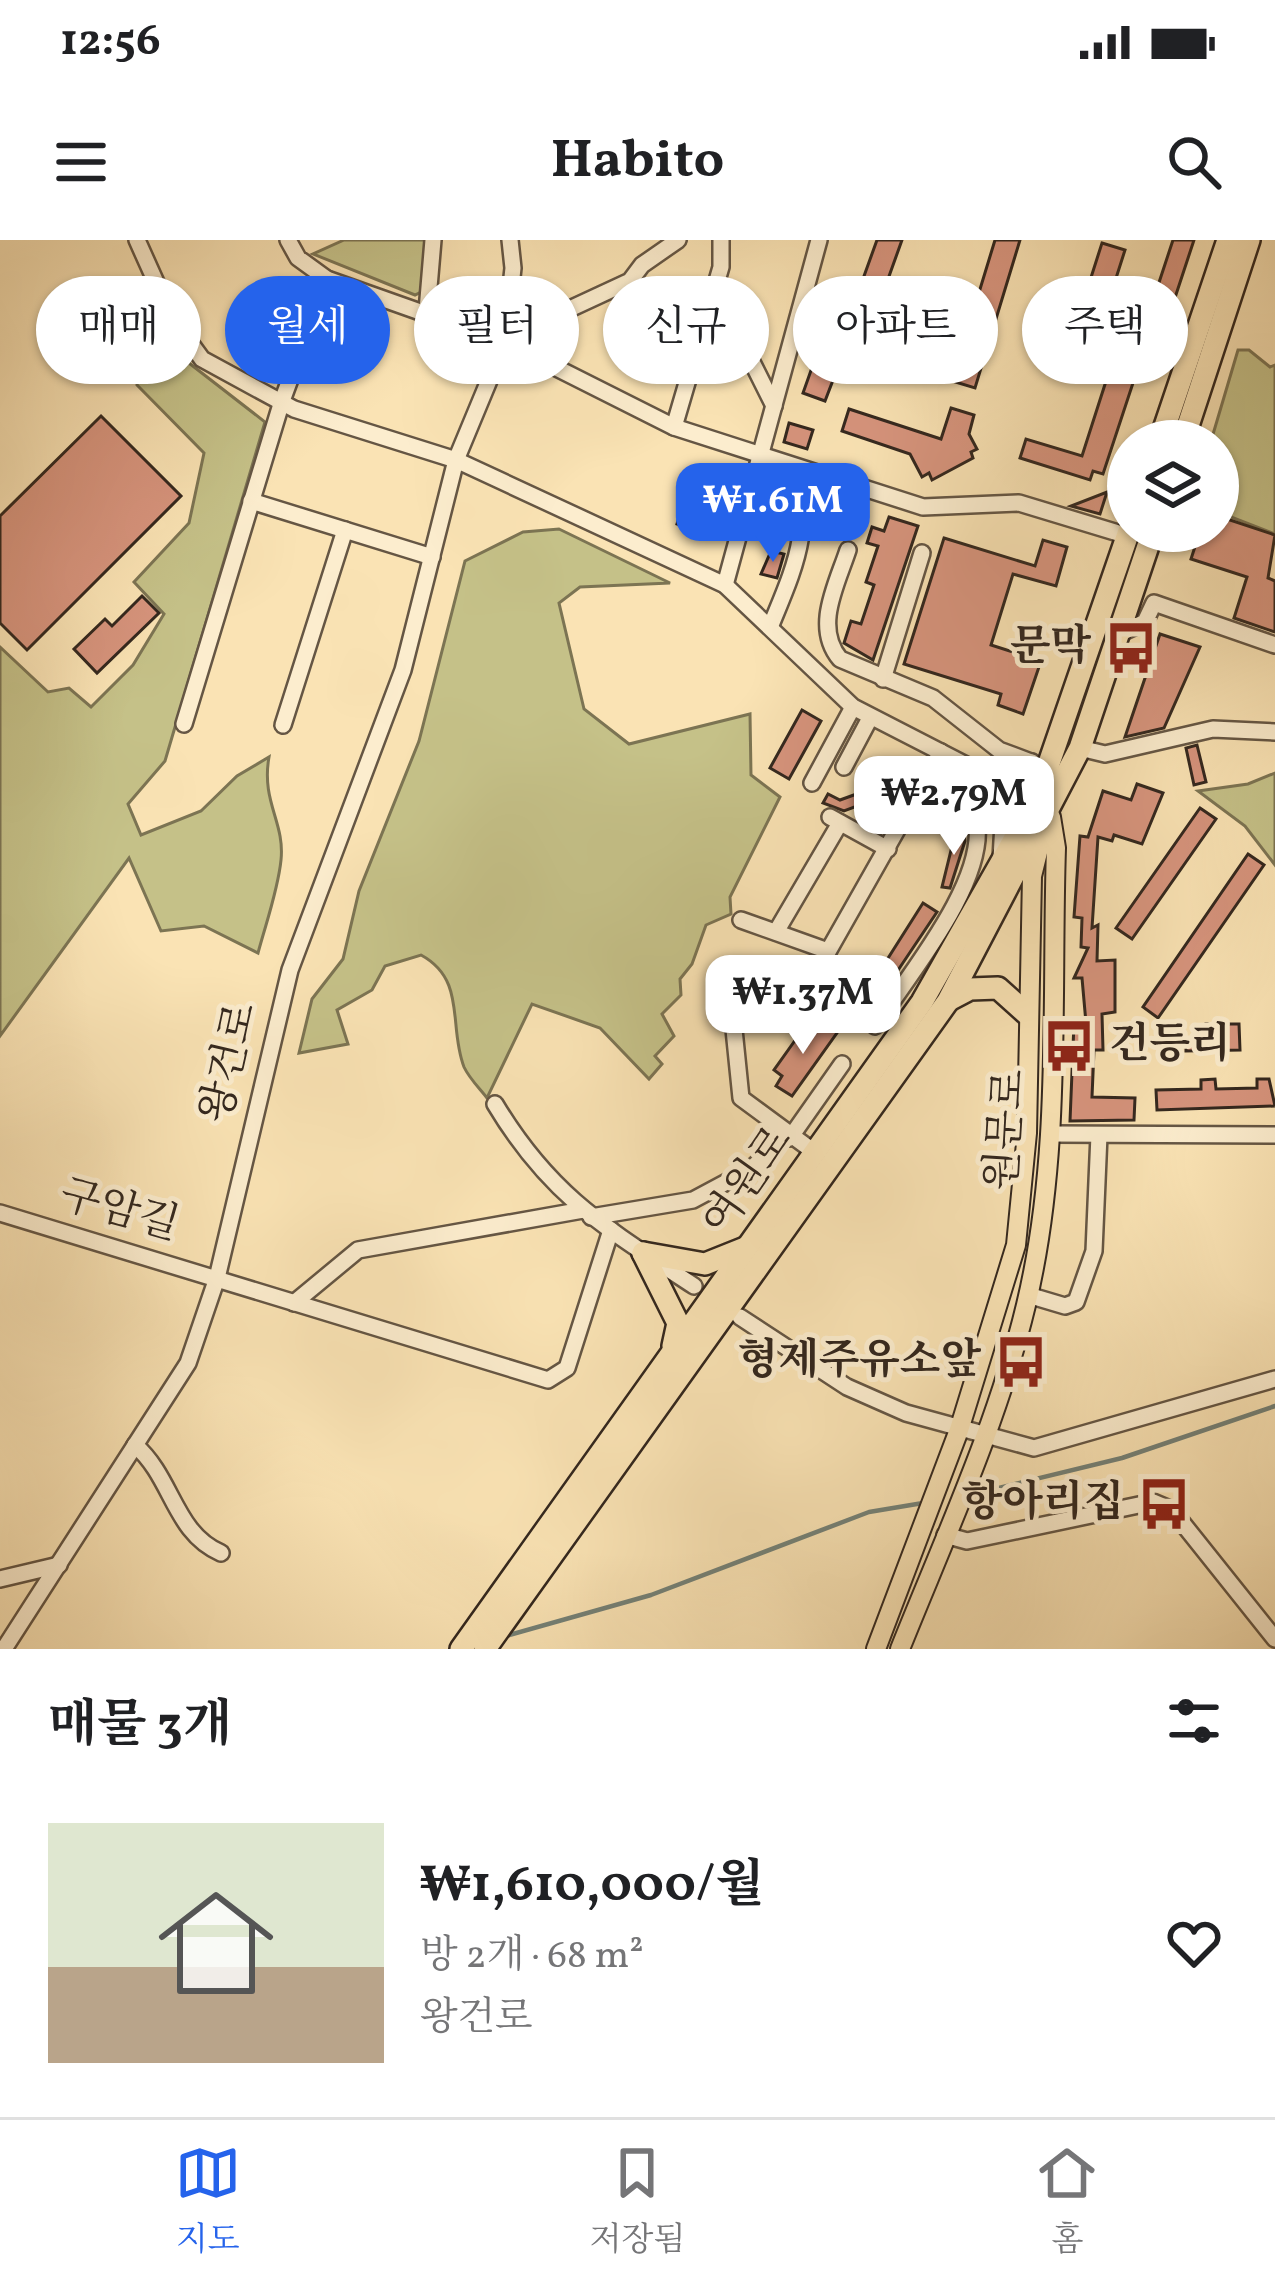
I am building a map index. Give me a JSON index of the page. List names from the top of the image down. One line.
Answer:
{"streets":{"highway":["여원로"],"main road":["원문로"],"street":["왕건로","구암길"]},"crossings":[["왕건로","구암길"],["원문로","여원로"]],"places":{"bus stop":["문막","건등리","형제주유소앞","항아리집"]},"page":{"status":"12:56","header":"Habito","chip":["매매","월세","필터","신규","아파트","주택"],"price":["₩1.61M","₩2.79M","₩1.37M"],"heading":"매물 3개","list":[{"name":"₩1,610,000/월","note":"방 2개 · 68 m² · 왕건로"}],"tabs":["지도","저장됨","홈"]}}
